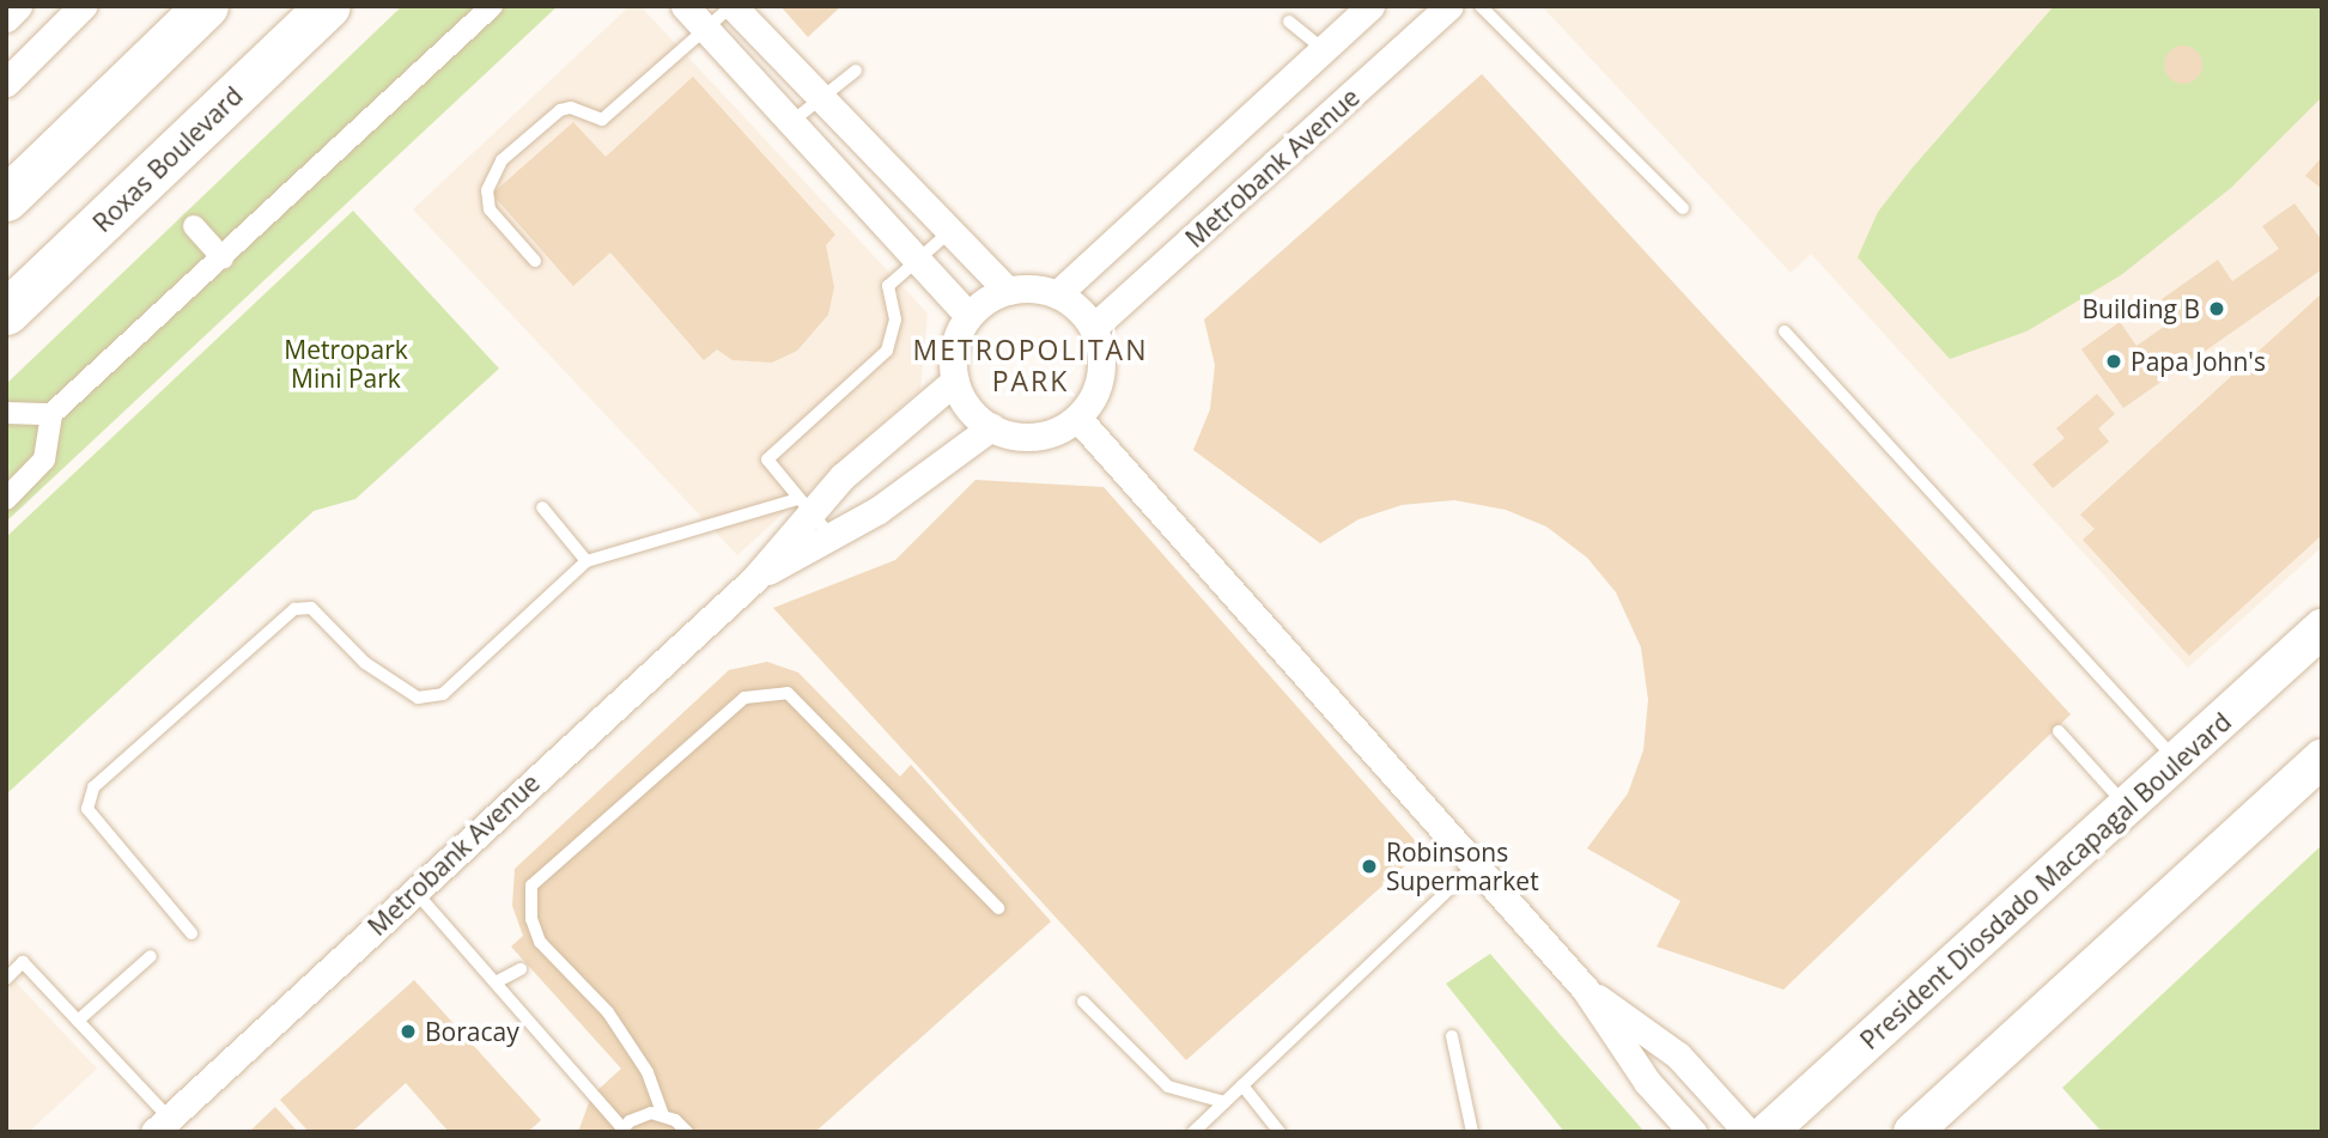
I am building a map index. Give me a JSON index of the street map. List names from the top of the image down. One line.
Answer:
{"streets":{"highway":["Roxas Boulevard"],"main road":["President Diosdado Macapagal Boulevard"],"street":["Metrobank Avenue"]},"districts":["METROPOLITAN PARK"],"parks":["Metropark Mini Park"],"places":["Building B","Papa John's","Robinsons Supermarket","Boracay"]}
